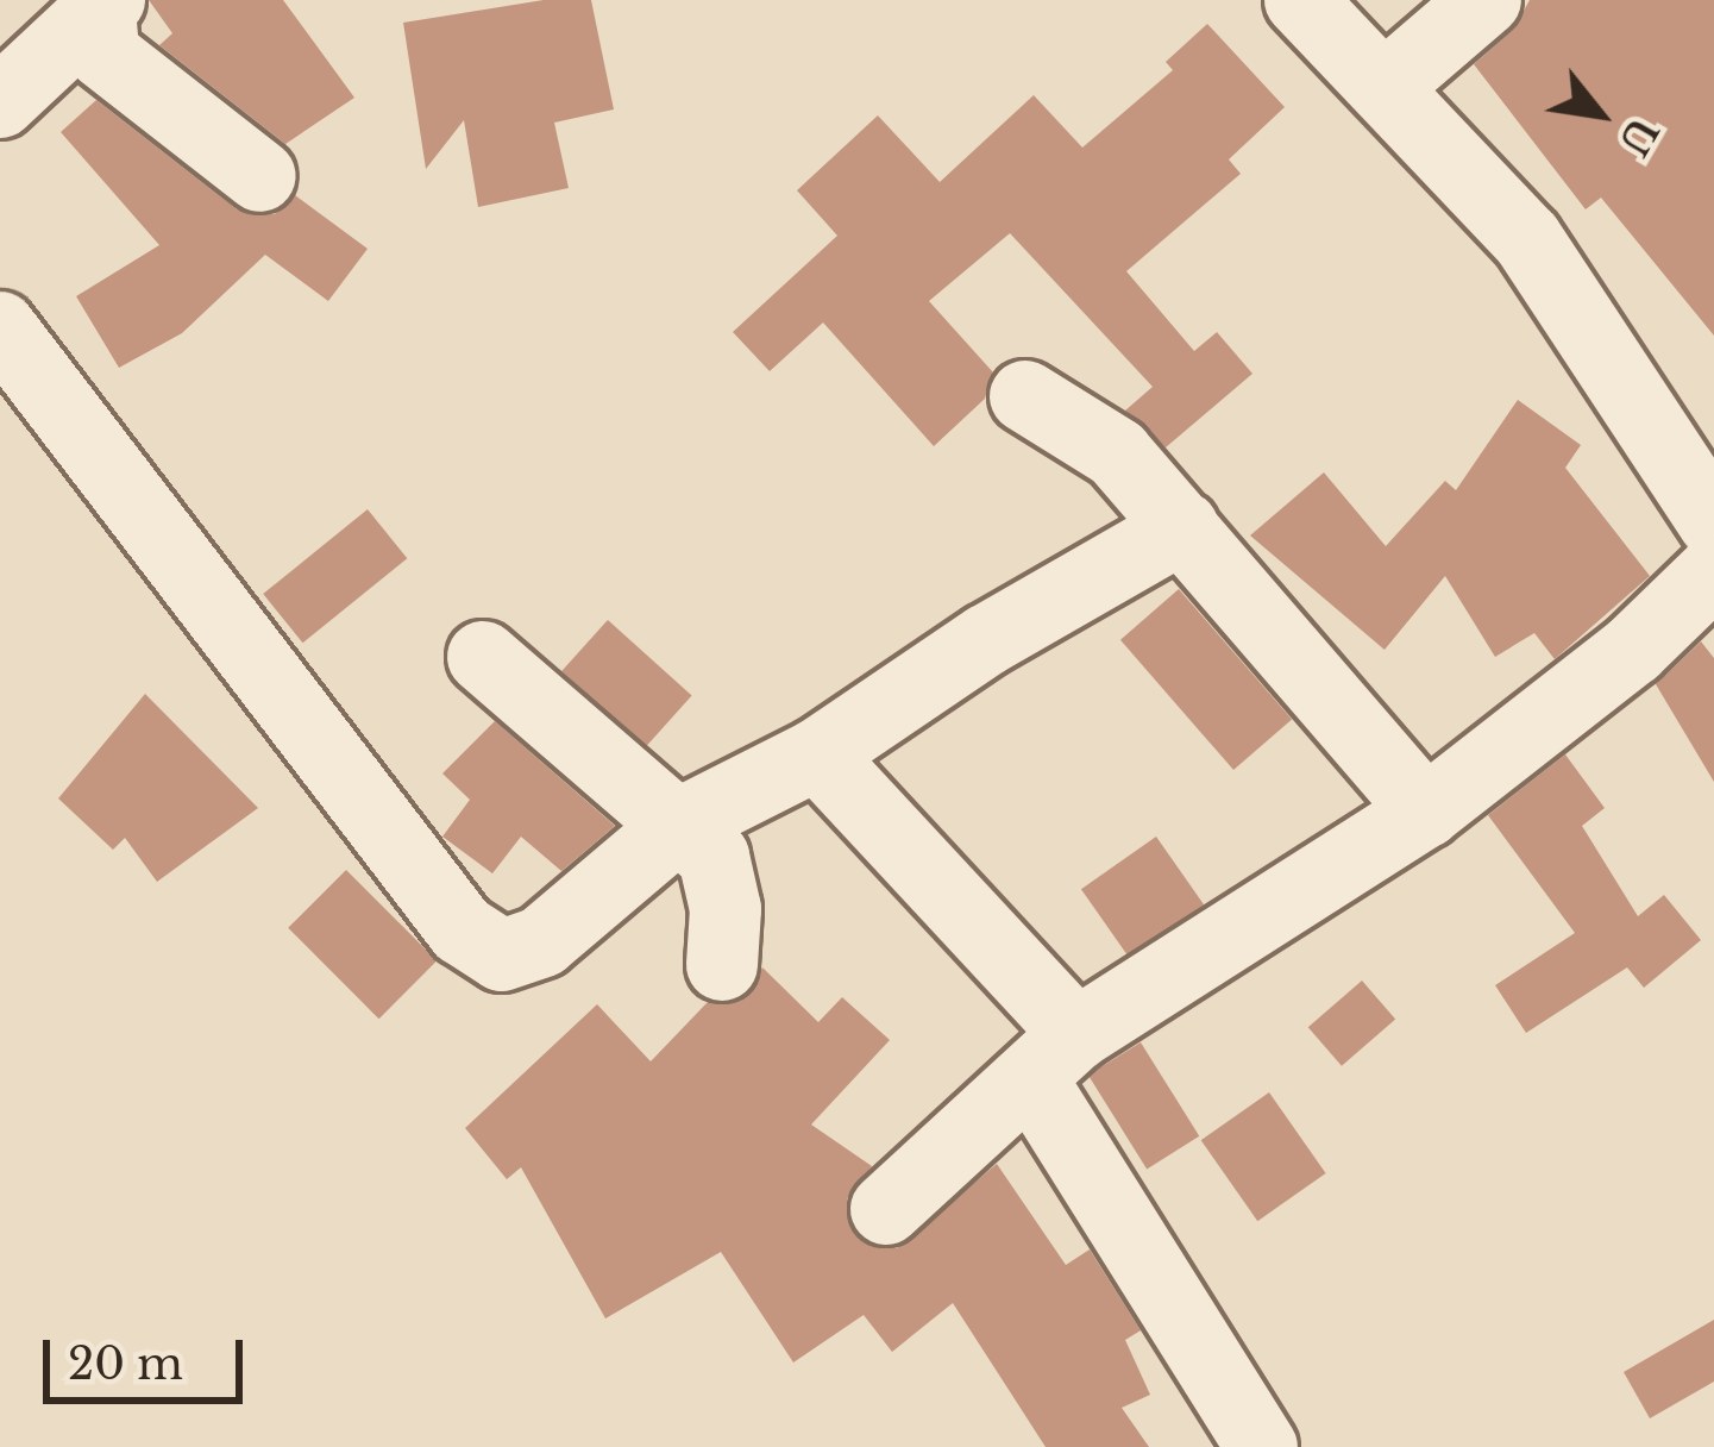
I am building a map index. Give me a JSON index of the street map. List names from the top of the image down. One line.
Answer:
{"scale_bar":"20 m","north":"bottom right"}
